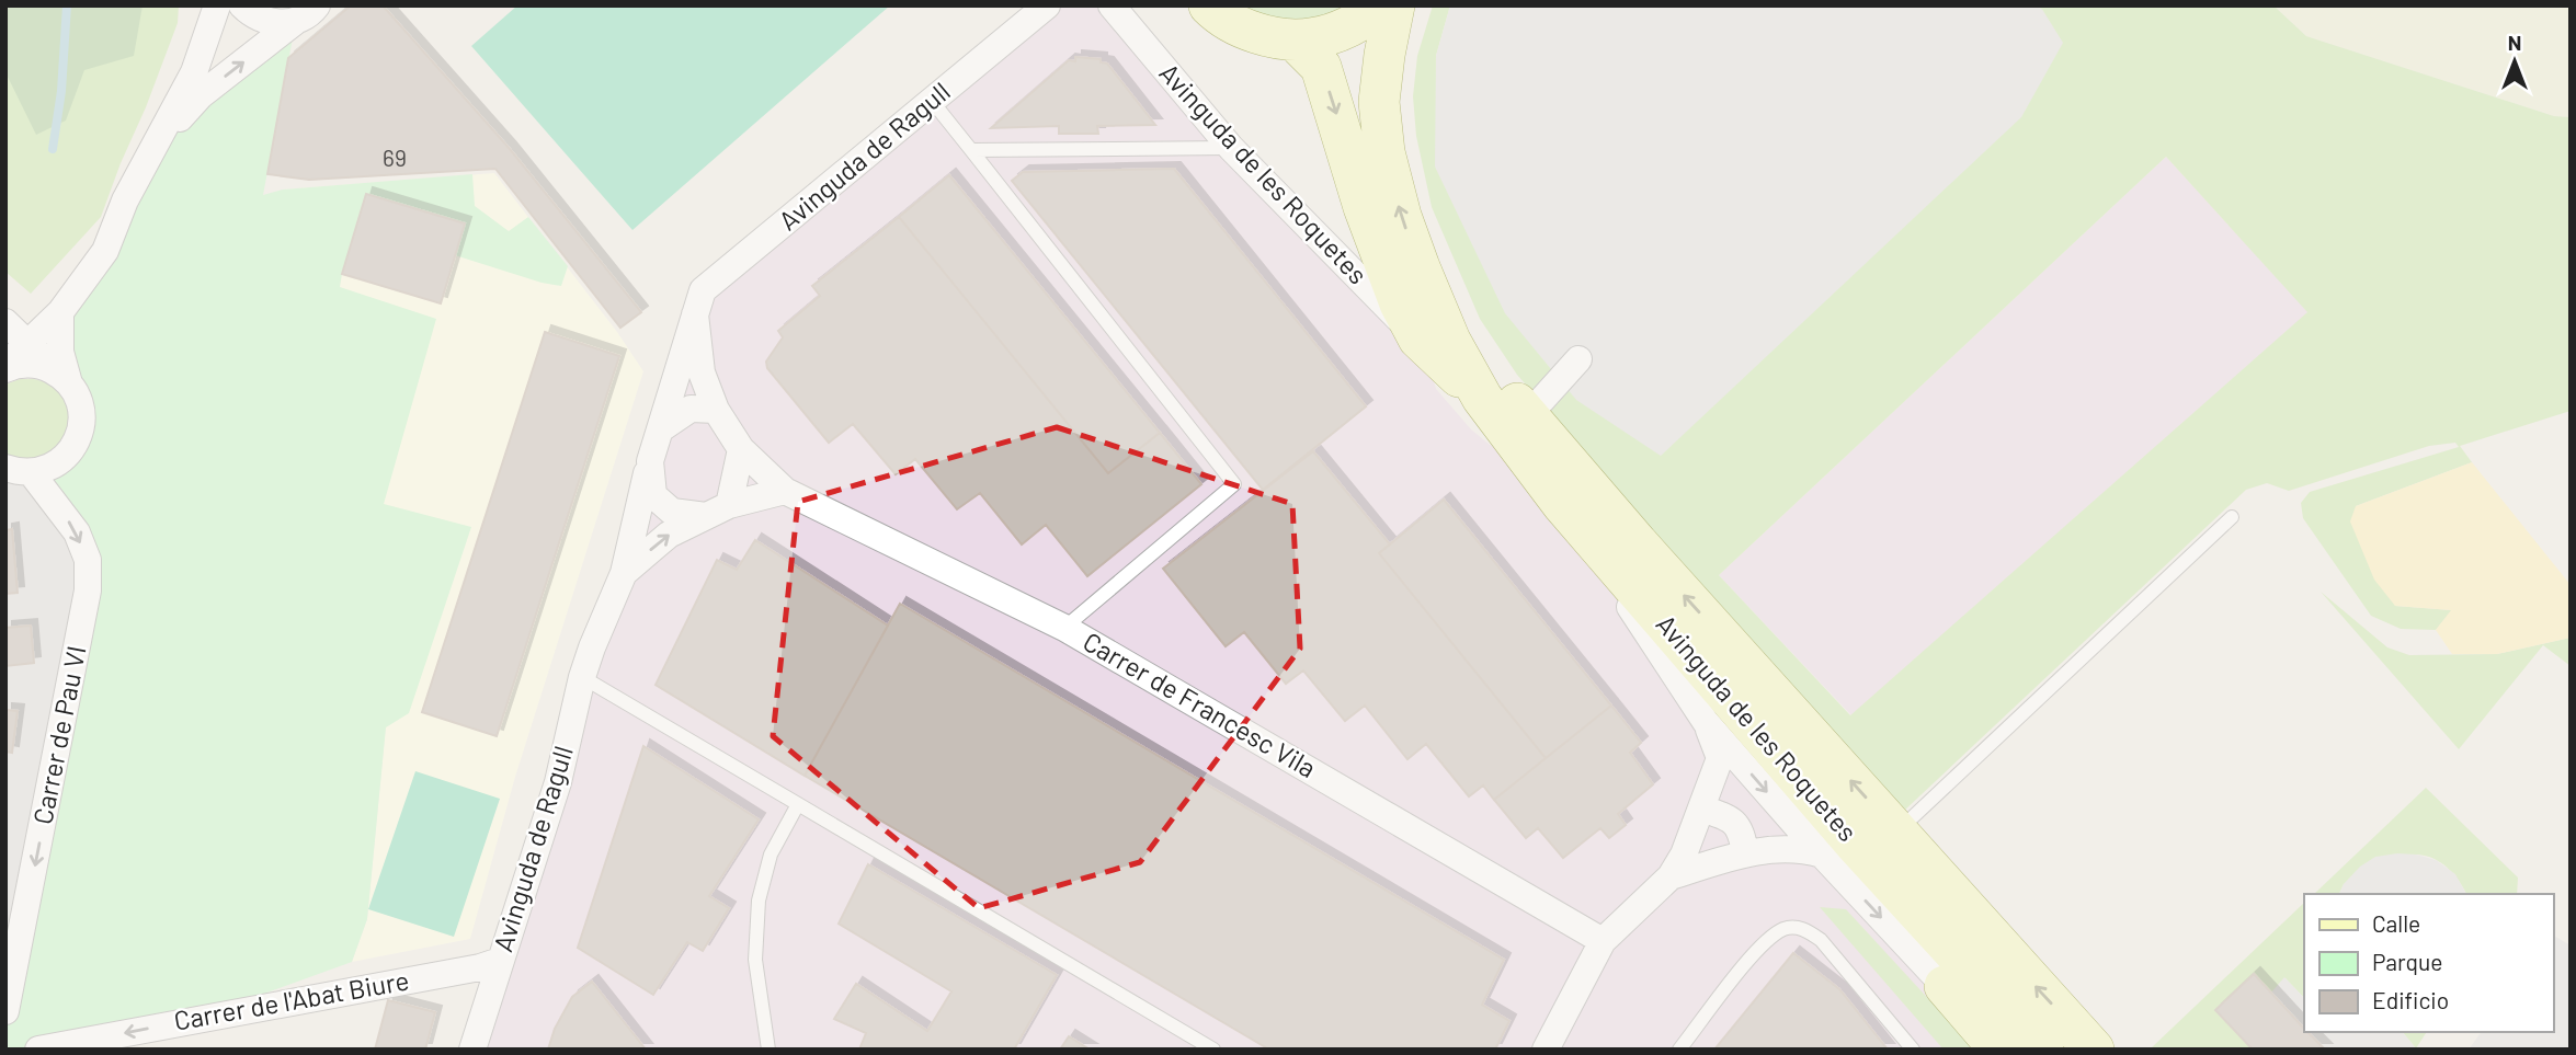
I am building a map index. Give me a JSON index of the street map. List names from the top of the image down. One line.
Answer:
{"streets":{"main road":["Avinguda de les Roquetes"],"street":["Avinguda de Ragull","Carrer de Francesc Vila","Carrer de Pau VI","Carrer de l'Abat Biure"]},"crossings":[["Avinguda de Ragull","Carrer de l'Abat Biure"]],"one_way":["Carrer de Pau VI","Carrer de l'Abat Biure"],"house_numbers":["69"],"legend":["Calle","Parque","Edificio"],"north":"top"}
